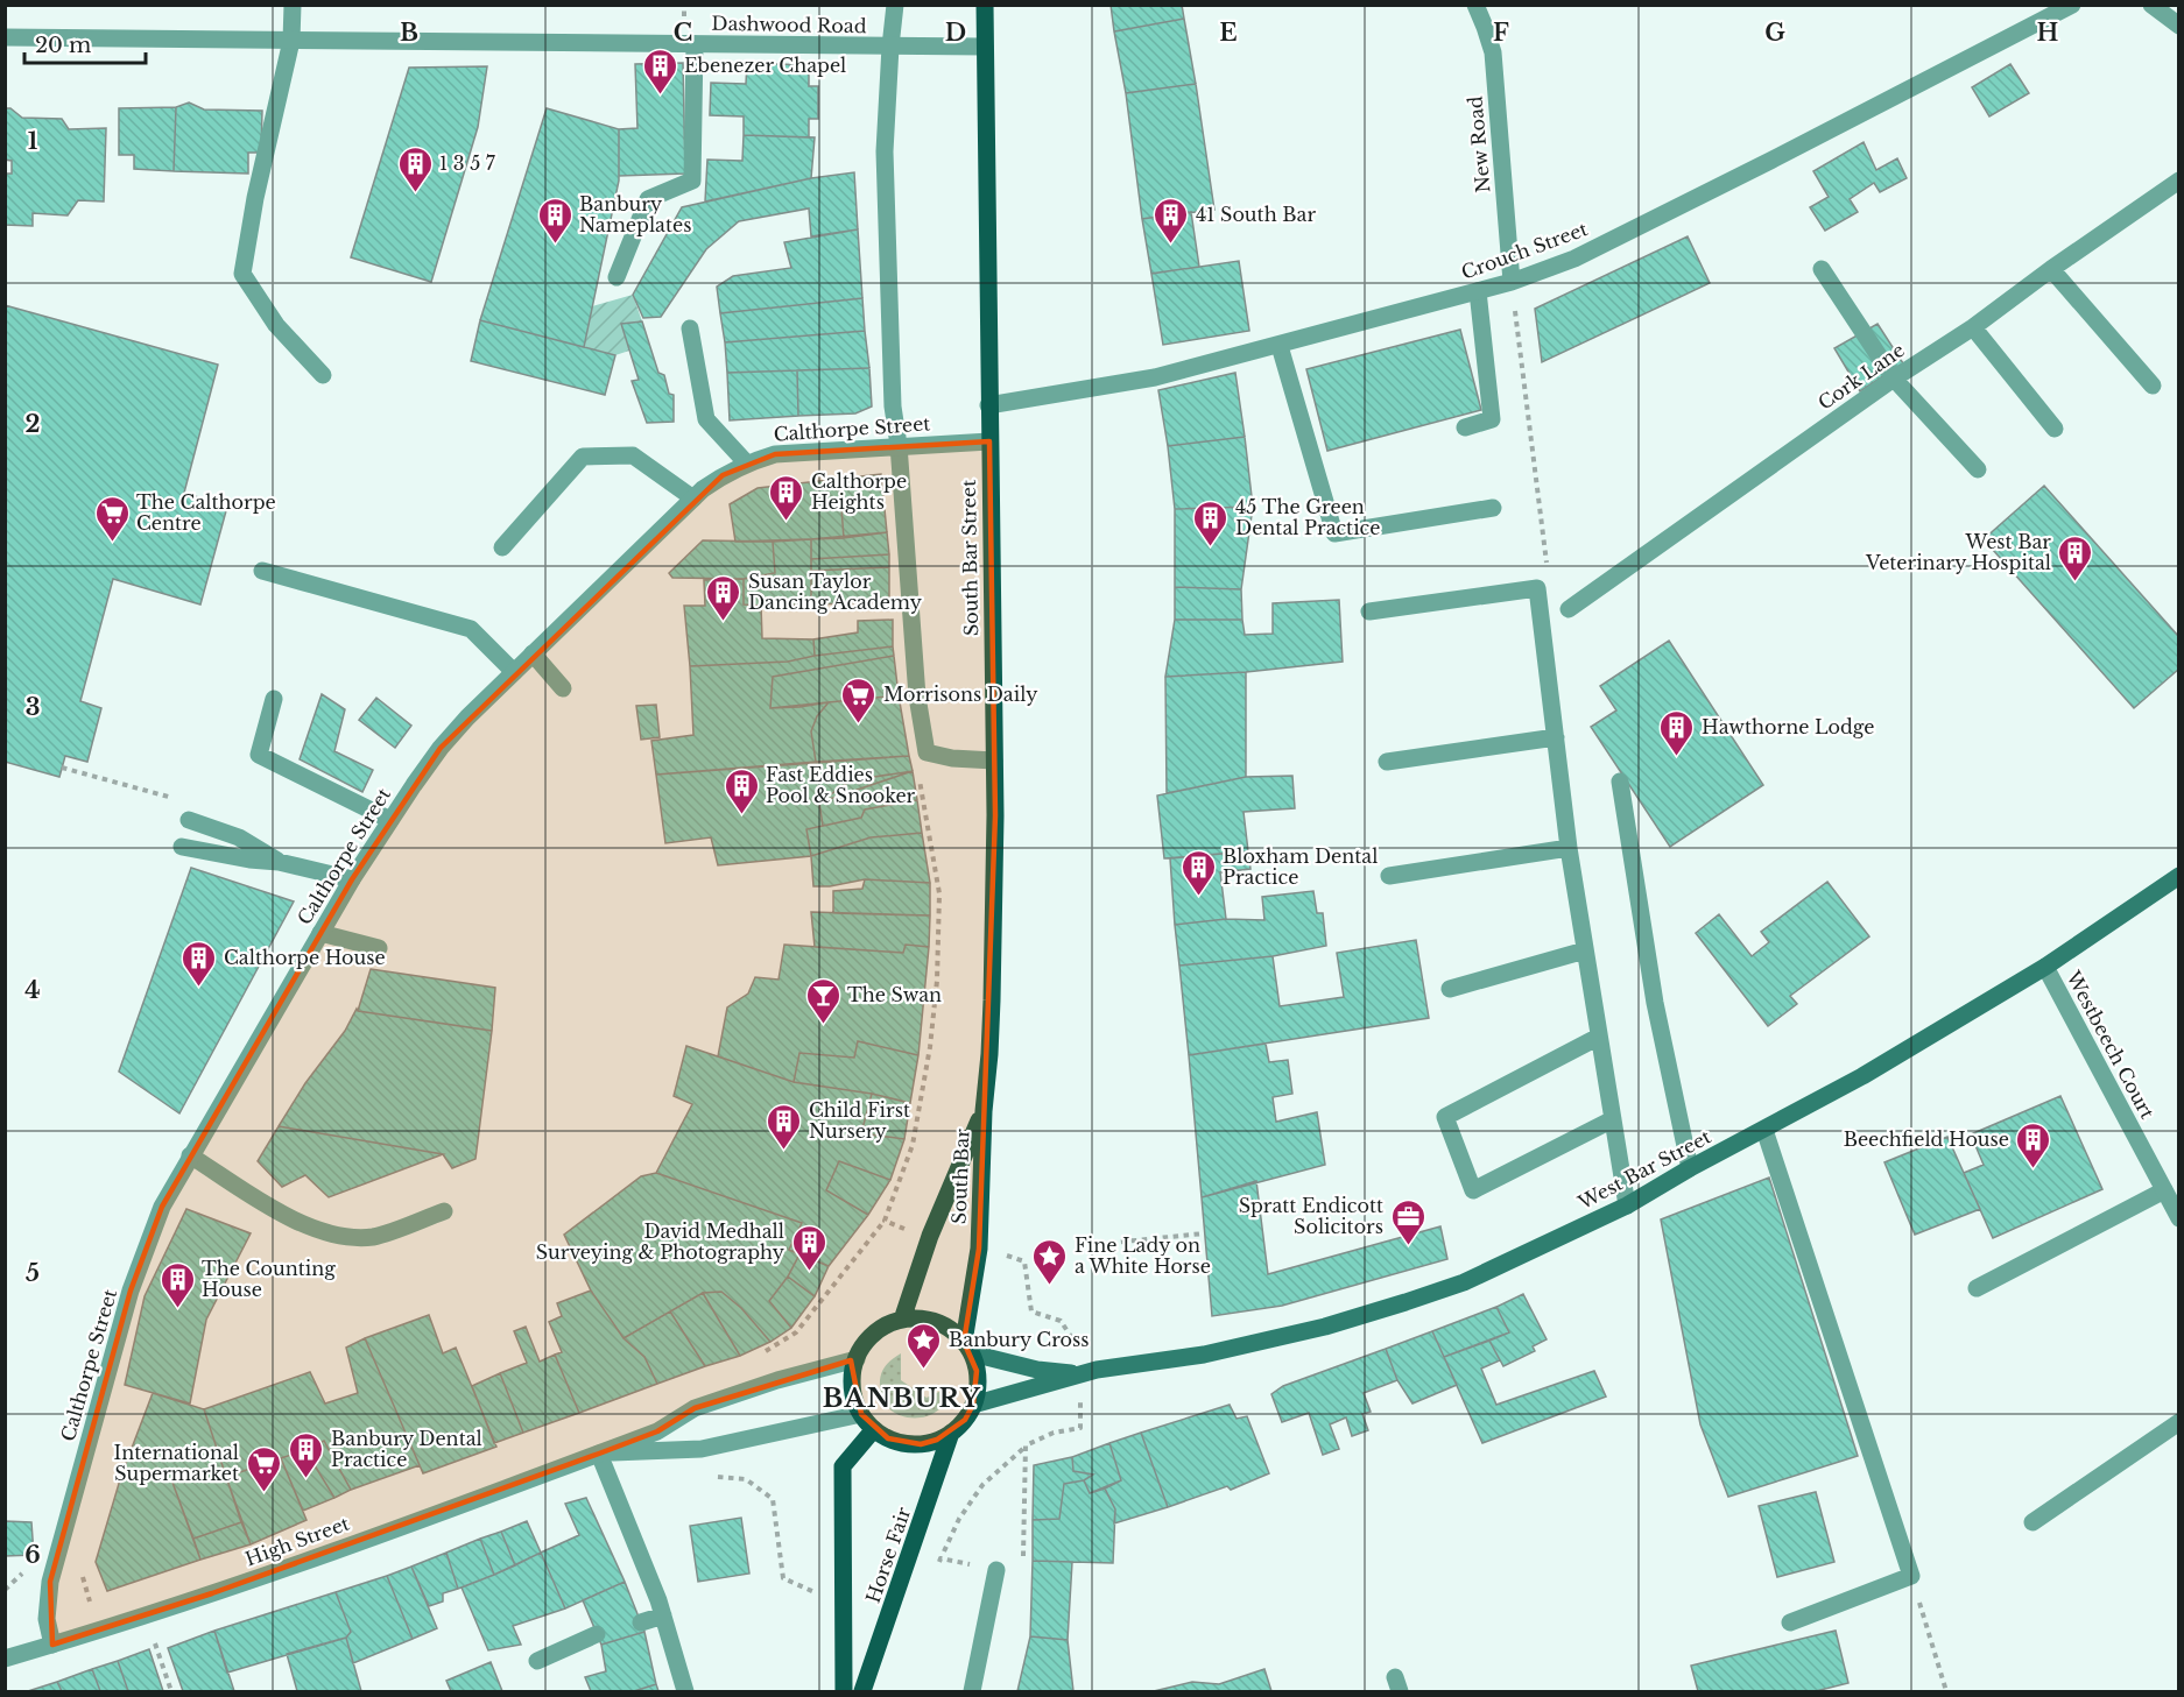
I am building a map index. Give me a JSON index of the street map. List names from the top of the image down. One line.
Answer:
{"streets":{"main road":["South Bar Street","West Bar Street","South Bar","Horse Fair"],"street":["Dashwood Road","New Road","Crouch Street","Cork Lane","Calthorpe Street","Westbeech Court","High Street"]},"crossings":[["Dashwood Road","South Bar Street"],["New Road","Crouch Street"],["Crouch Street","South Bar Street"],["Calthorpe Street","South Bar Street"],["Calthorpe Street","High Street"],["South Bar Street","South Bar"],["Westbeech Court","West Bar Street"],["South Bar","High Street"],["South Bar","Horse Fair"],["High Street","Horse Fair"]],"districts":["BANBURY"],"places":{"building":["Ebenezer Chapel","1 3 5 7","Banbury Nameplates","41 South Bar","Calthorpe Heights","45 The Green Dental Practice","West Bar Veterinary Hospital","Susan Taylor Dancing Academy","Hawthorne Lodge","Fast Eddies Pool & Snooker","Bloxham Dental Practice","Calthorpe House","Child First Nursery","Beechfield House","David Medhall Surveying & Photography","The Counting House","Banbury Dental Practice"],"supermarket":["The Calthorpe Centre","Morrisons Daily","International Supermarket"],"bar":["The Swan"],"office":["Spratt Endicott Solicitors"],"place":["Fine Lady on a White Horse","Banbury Cross"]},"scale_bar":"20 m","grid":{"columns":["B","C","D","E","F","G","H"],"rows":["1","2","3","4","5","6"]}}
